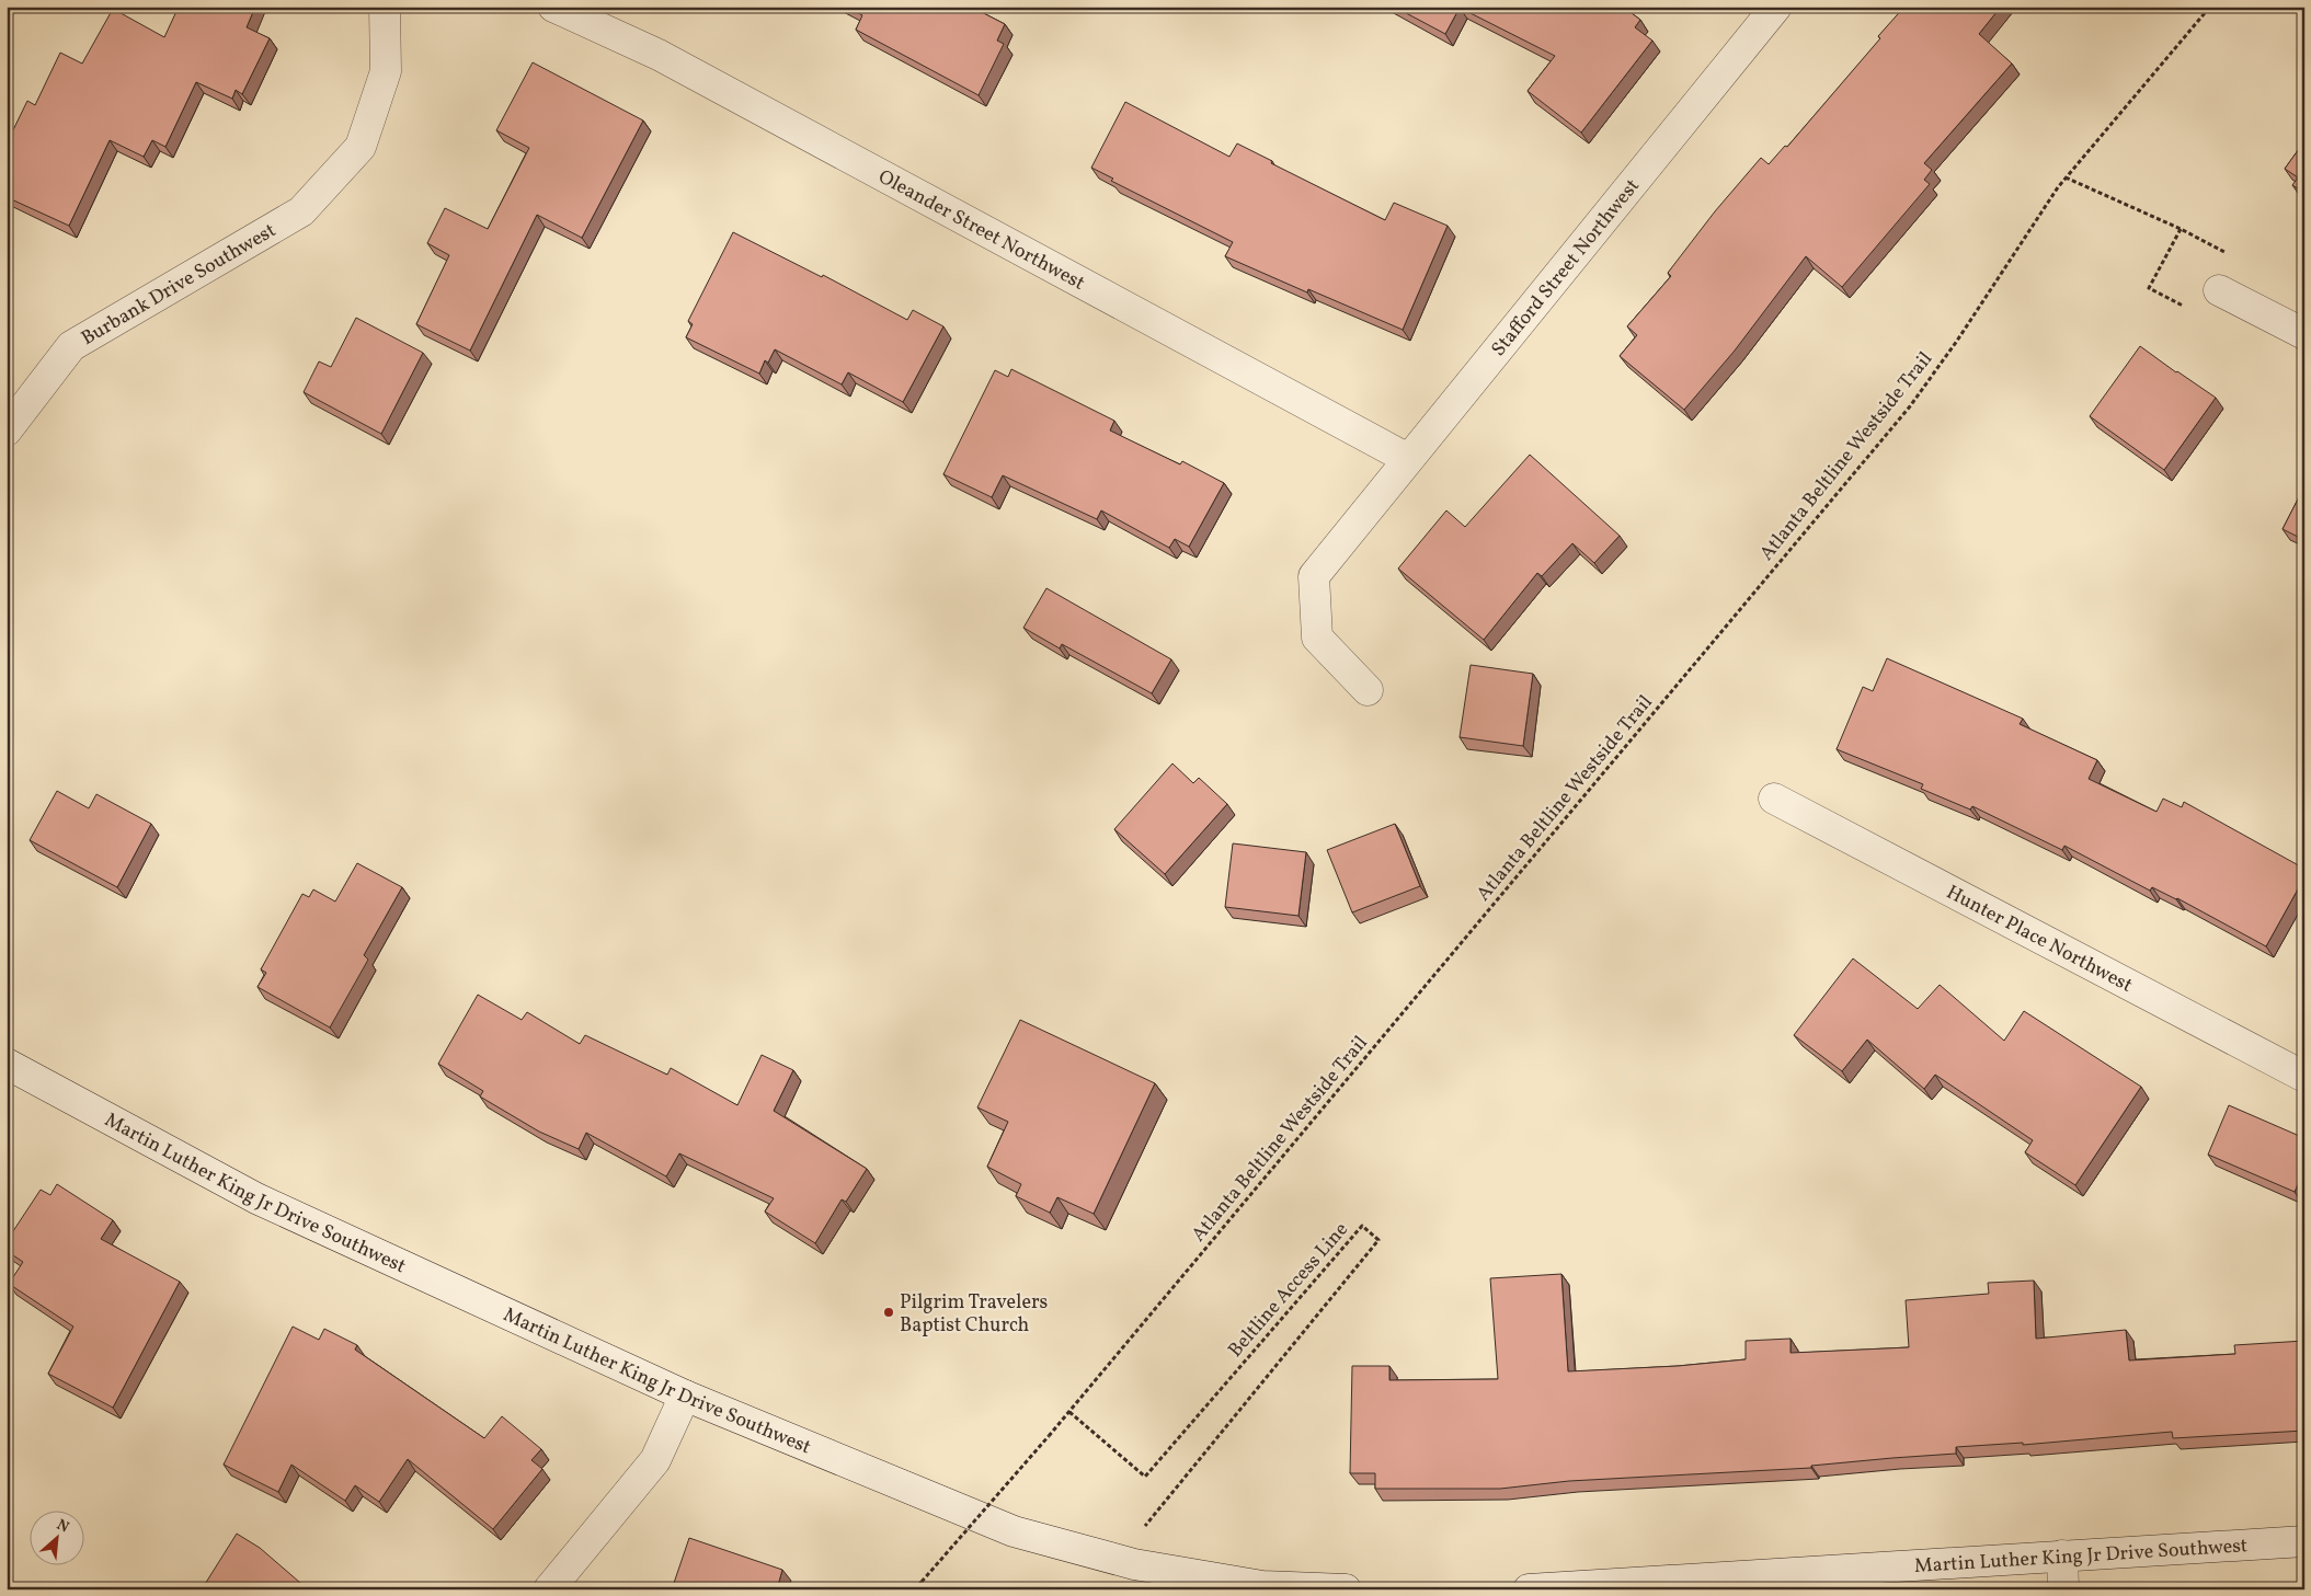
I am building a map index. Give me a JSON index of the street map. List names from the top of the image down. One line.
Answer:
{"streets":{"street":["Oleander Street Northwest","Stafford Street Northwest","Burbank Drive Southwest","Hunter Place Northwest","Martin Luther King Jr Drive Southwest"],"path":["Atlanta Beltline Westside Trail","Beltline Access Line"]},"crossings":[["Oleander Street Northwest","Stafford Street Northwest"],["Atlanta Beltline Westside Trail","Beltline Access Line"],["Martin Luther King Jr Drive Southwest","Beltline Access Line"]],"places":["Pilgrim Travelers Baptist Church"],"north":"top right"}
